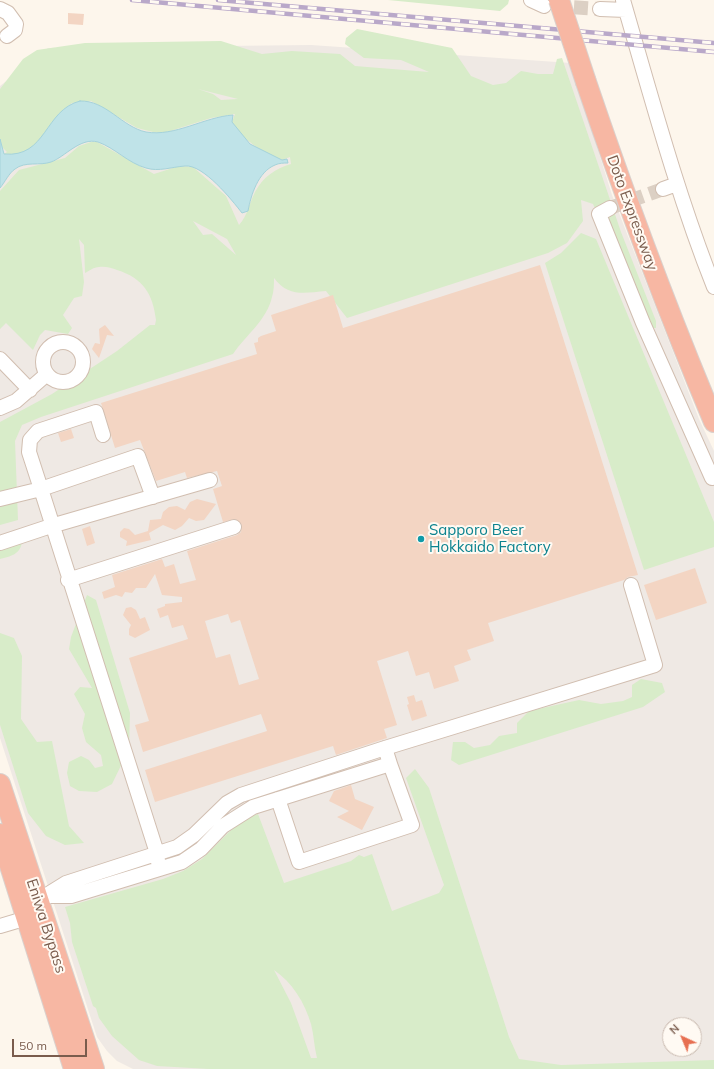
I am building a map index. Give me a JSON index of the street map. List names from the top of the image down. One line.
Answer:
{"streets":{"highway":["Doto Expressway","Eniwa Bypass"]},"places":["Sapporo Beer Hokkaido Factory"],"scale_bar":"50 m","north":"top left"}
